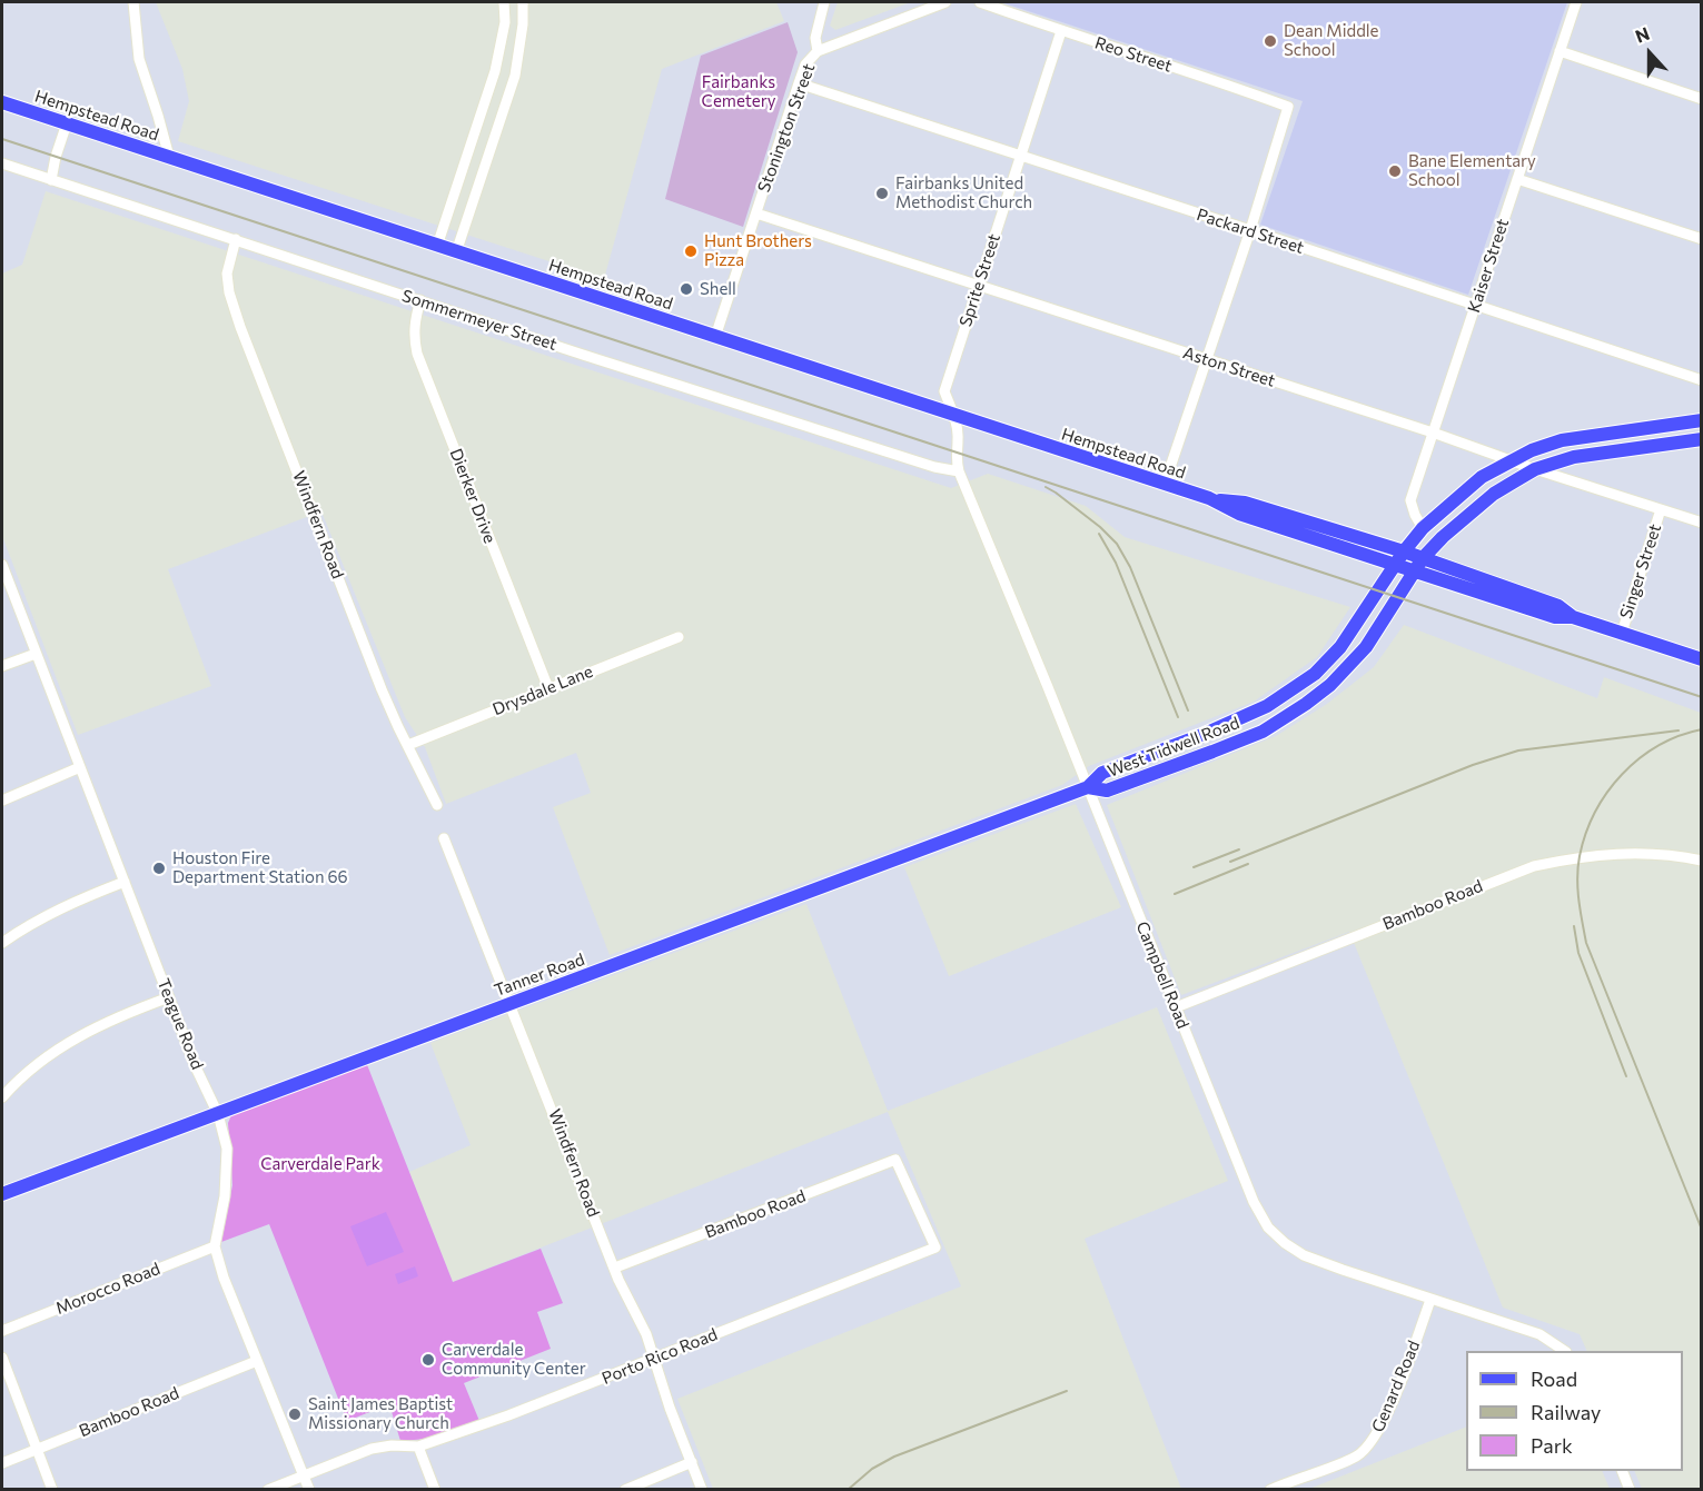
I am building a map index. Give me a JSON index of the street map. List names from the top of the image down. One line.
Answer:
{"streets":{"main road":["Hempstead Road","West Tidwell Road","Tanner Road"],"street":["Reo Street","Stonington Street","Packard Street","Kaiser Street","Sprite Street","Sommermeyer Street","Aston Street","Dierker Drive","Windfern Road","Singer Street","Drysdale Lane","Bamboo Road","Campbell Road","Teague Road","Morocco Road","Porto Rico Road","Genard Road"]},"crossings":[["Reo Street","Packard Street"],["Reo Street","Sprite Street"],["Hempstead Road","Stonington Street"],["Hempstead Road","Sprite Street"],["Hempstead Road","Singer Street"],["Hempstead Road","West Tidwell Road"],["Hempstead Road","Campbell Road"],["Stonington Street","Packard Street"],["Stonington Street","Aston Street"],["Packard Street","Kaiser Street"],["Packard Street","Sprite Street"],["Kaiser Street","Aston Street"],["Kaiser Street","West Tidwell Road"],["Sprite Street","Aston Street"],["Sprite Street","Campbell Road"],["Sommermeyer Street","Dierker Drive"],["Sommermeyer Street","Windfern Road"],["Sommermeyer Street","Campbell Road"],["Aston Street","Singer Street"],["Aston Street","West Tidwell Road"],["Dierker Drive","Drysdale Lane"],["Windfern Road","Drysdale Lane"],["Windfern Road","Bamboo Road"],["Windfern Road","Tanner Road"],["Windfern Road","Porto Rico Road"],["West Tidwell Road","Tanner Road"],["West Tidwell Road","Campbell Road"],["Bamboo Road","Campbell Road"],["Bamboo Road","Teague Road"],["Bamboo Road","Porto Rico Road"],["Tanner Road","Campbell Road"],["Tanner Road","Teague Road"],["Campbell Road","Genard Road"],["Teague Road","Morocco Road"],["Teague Road","Porto Rico Road"]],"parks":["Fairbanks Cemetery","Carverdale Park"],"places":["Dean Middle School","Bane Elementary School","Fairbanks United Methodist Church","Hunt Brothers Pizza","Shell","Houston Fire Department Station 66","Carverdale Community Center","Saint James Baptist Missionary Church"],"legend":["Road","Railway","Park"],"north":"top"}
